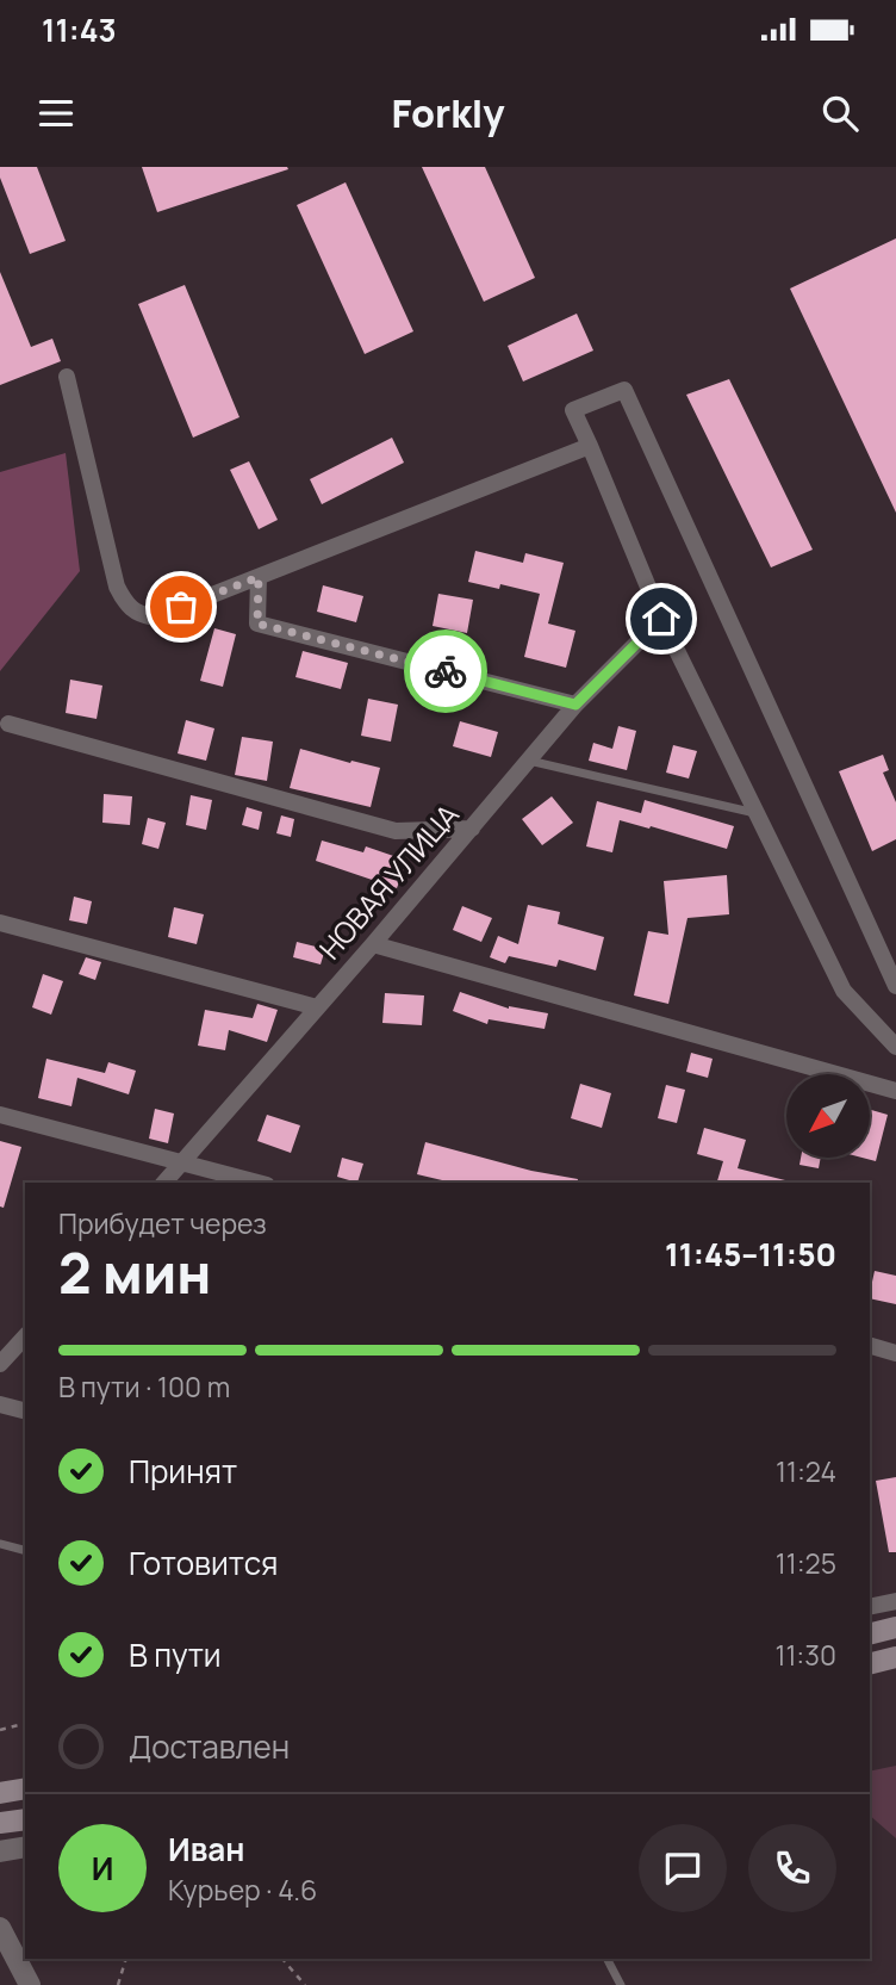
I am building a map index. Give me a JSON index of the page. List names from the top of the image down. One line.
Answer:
{"streets":{"street":["НОВАЯ УЛИЦА"]},"north":"bottom left","page":{"status":"11:43","header":"Forkly","heading":["2 мин","Прибудет через","11:45–11:50"],"panel":["Иван","Курьер · 4.6"],"bar":"В пути · 100 m","list":[["Принят","11:24"],["Готовится","11:25"],["В пути","11:30"],"Доставлен"],"round":"И"}}
